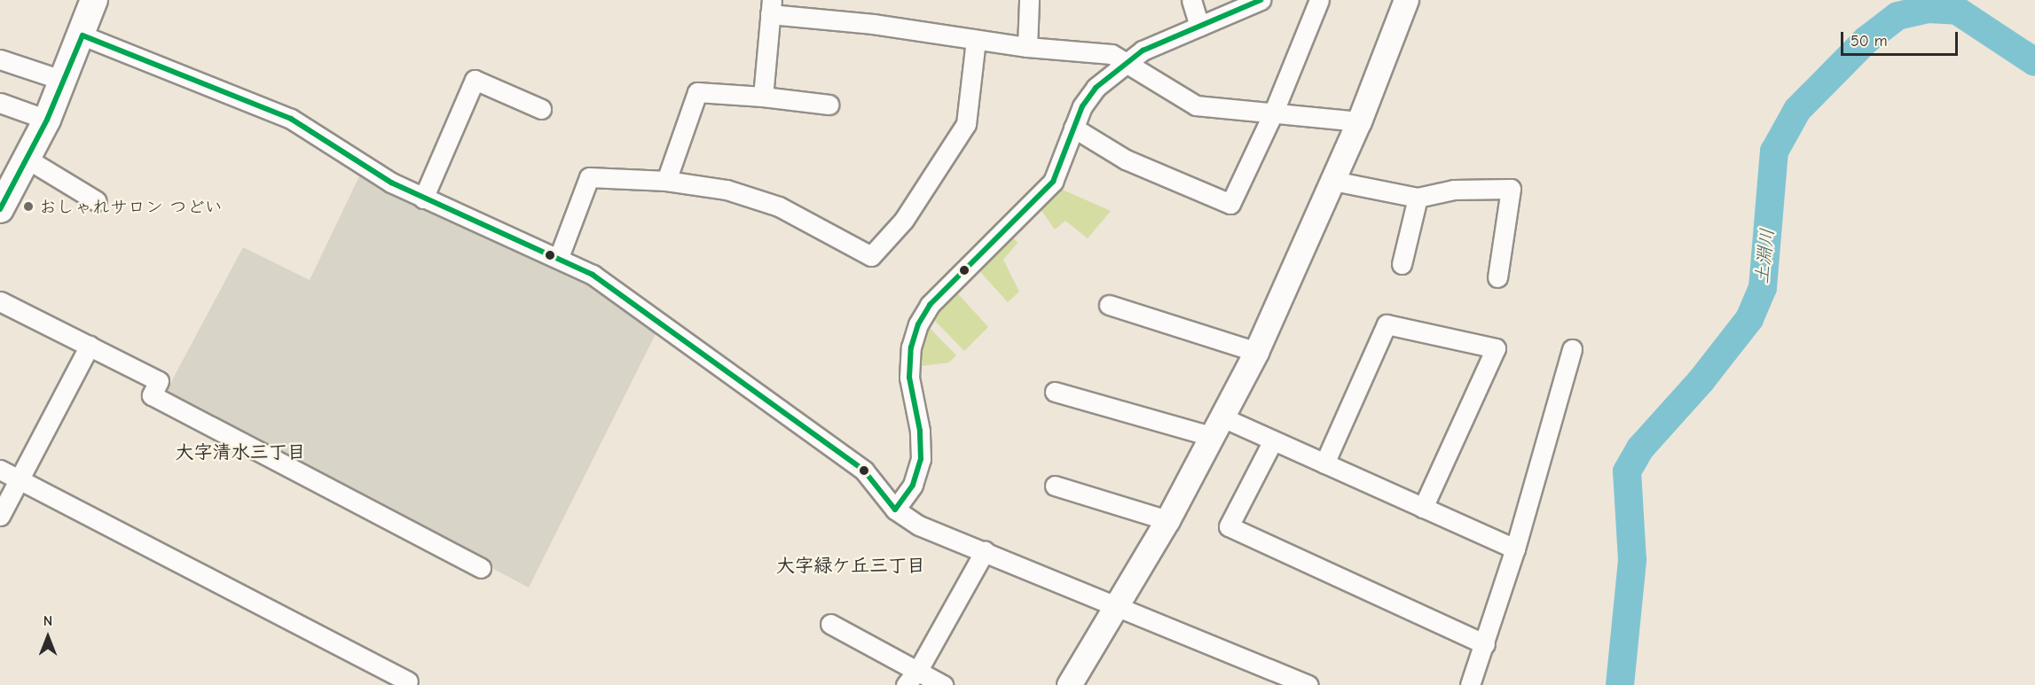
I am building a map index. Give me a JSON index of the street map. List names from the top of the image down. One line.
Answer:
{"districts":["大字清水三丁目","大字緑ケ丘三丁目"],"water":["土淵川"],"places":["おしゃれサロン つどい"],"scale_bar":"50 m","north":"top"}
